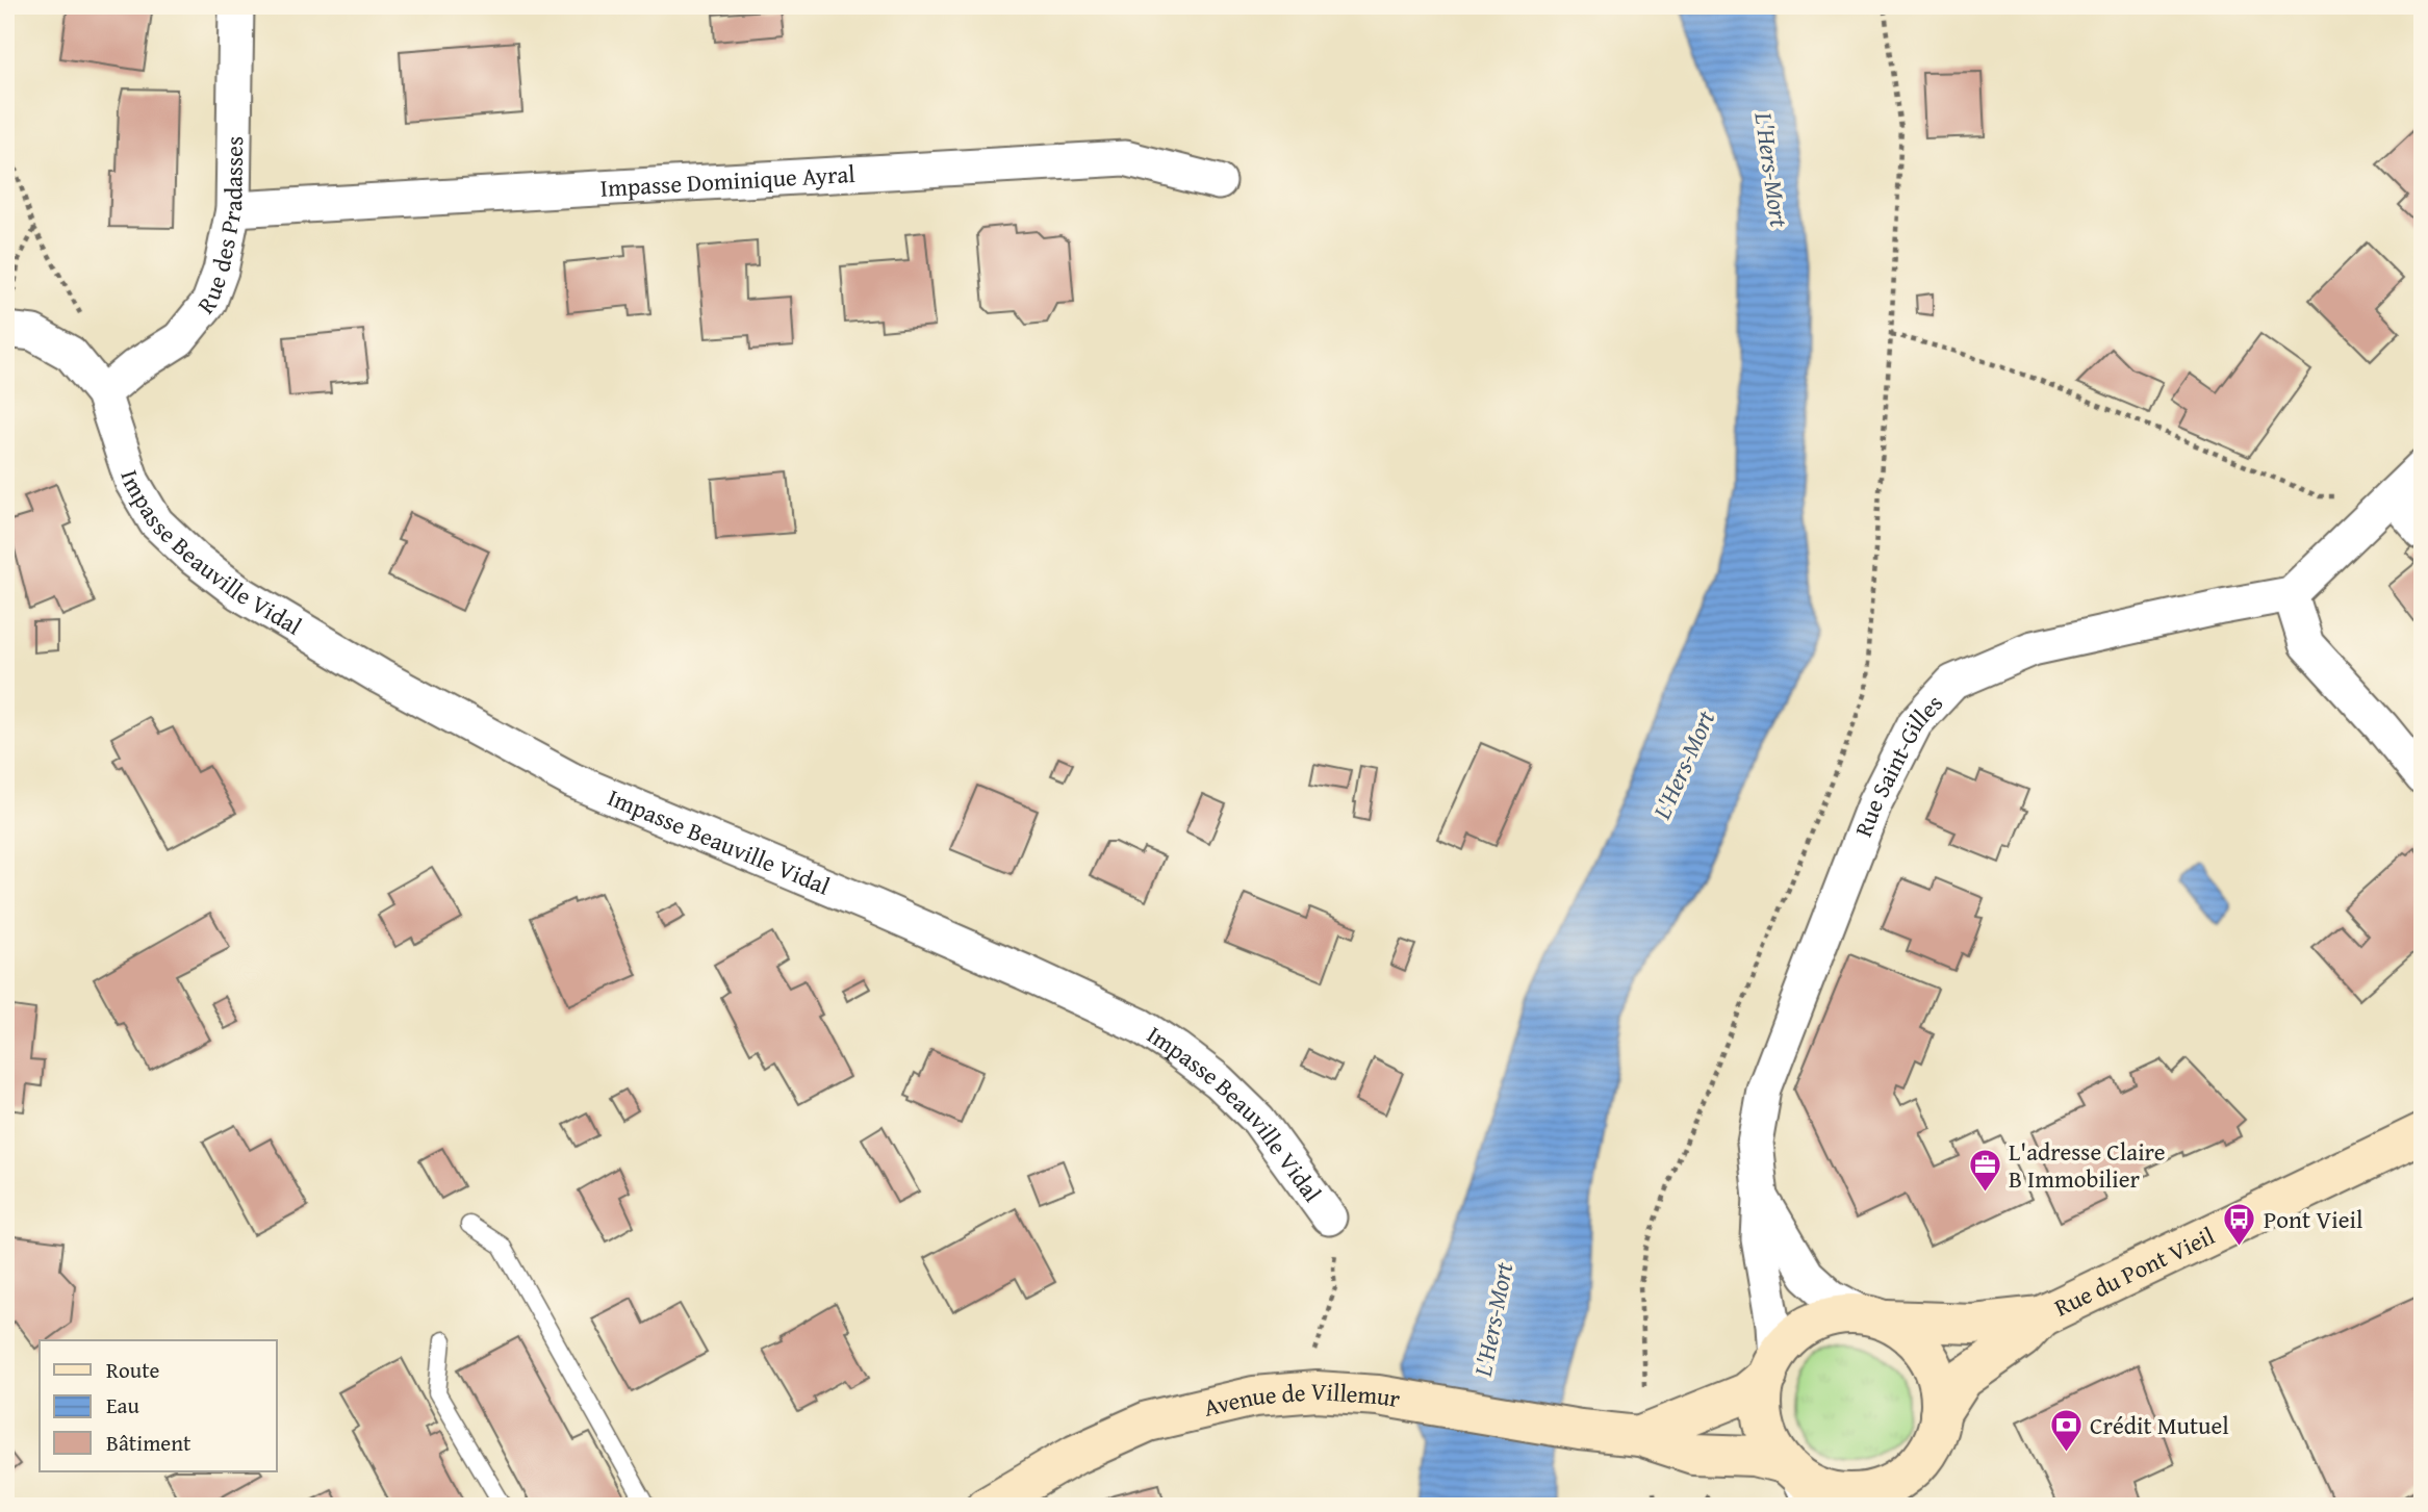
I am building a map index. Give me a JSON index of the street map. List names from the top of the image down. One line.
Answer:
{"streets":{"main road":["Rue du Pont Vieil","Avenue de Villemur"],"street":["Impasse Dominique Ayral","Rue des Pradasses","Impasse Beauville Vidal","Rue Saint-Gilles"]},"crossings":[["Impasse Dominique Ayral","Rue des Pradasses"],["Rue des Pradasses","Impasse Beauville Vidal"],["Impasse Beauville Vidal","Avenue de Villemur"],["Rue du Pont Vieil","Avenue de Villemur"]],"water":["L'Hers-Mort"],"places":{"office":["L'adresse Claire B Immobilier"],"bus stop":["Pont Vieil"],"bank":["Crédit Mutuel"]},"legend":["Route","Eau","Bâtiment"]}
